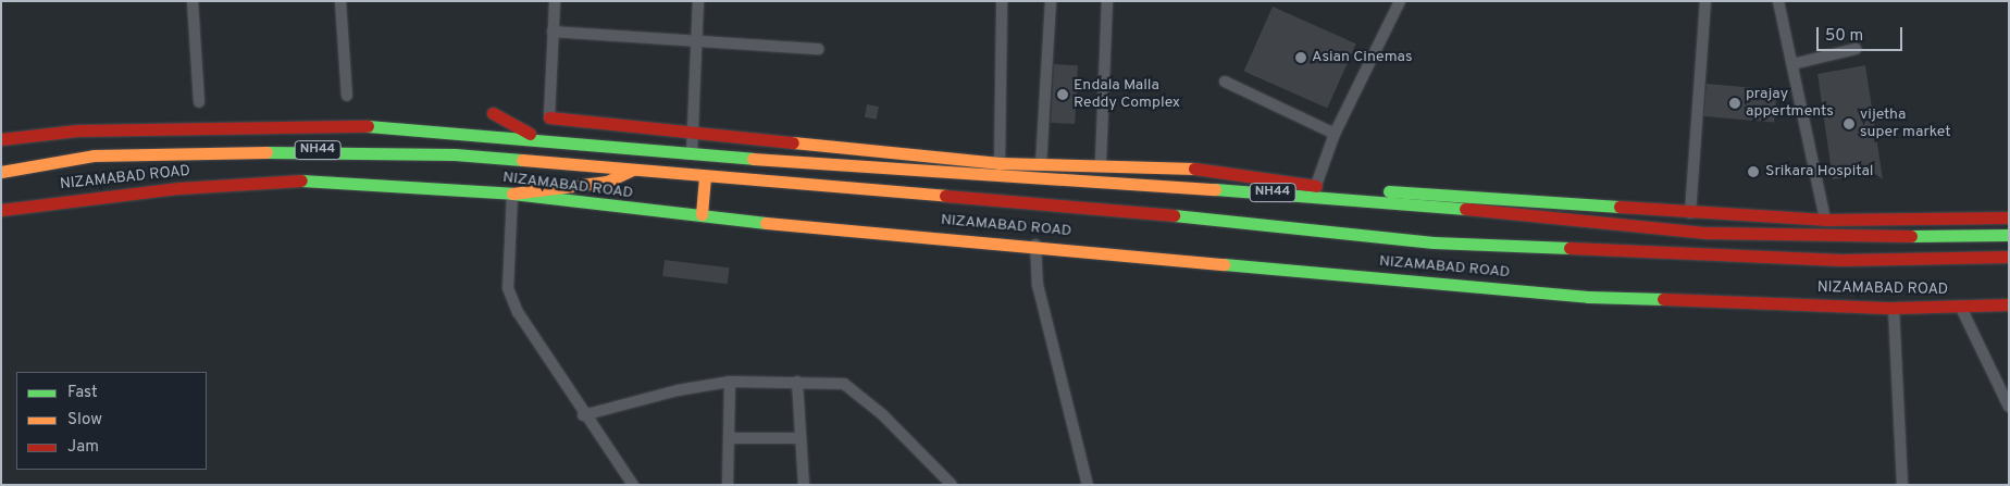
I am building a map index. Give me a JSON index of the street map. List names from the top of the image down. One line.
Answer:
{"streets":{"main road":["NH44","NIZAMABAD ROAD"]},"places":["Asian Cinemas","Endala Malla Reddy Complex","prajay appertments","vijetha super market","Srikara Hospital"],"legend":["Fast","Slow","Jam"],"scale_bar":"50 m"}
